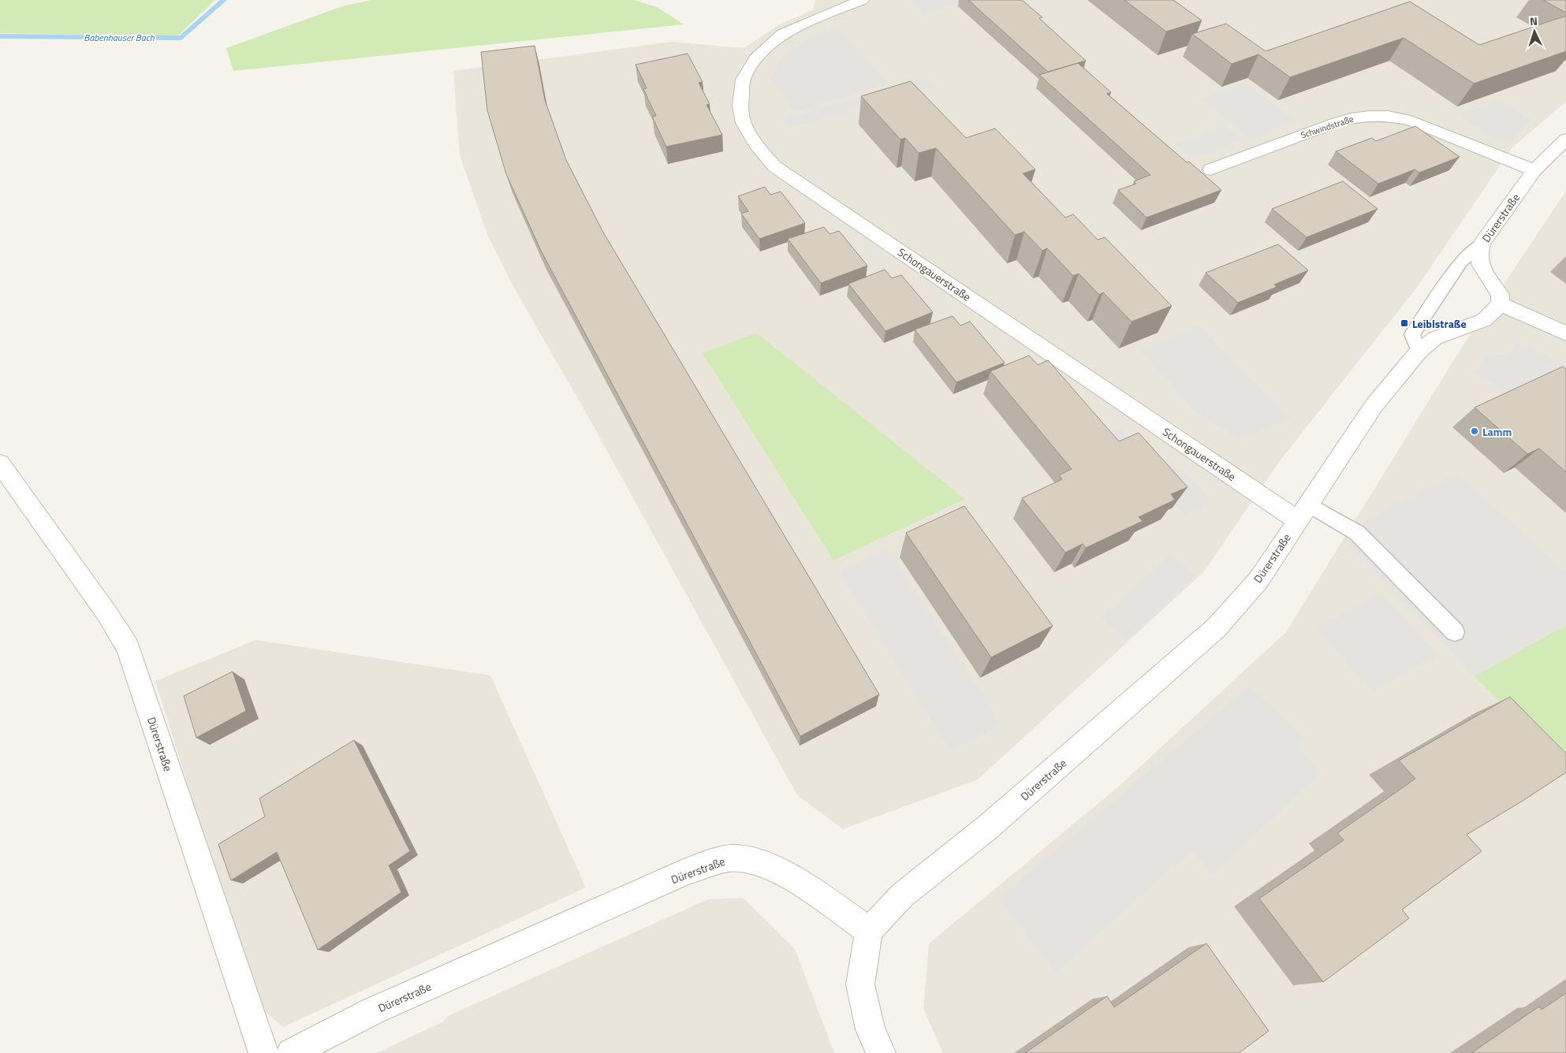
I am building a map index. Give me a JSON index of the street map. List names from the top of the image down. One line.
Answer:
{"streets":{"street":["Schwindstraße","Dürerstraße","Schongauerstraße"]},"crossings":[["Schwindstraße","Dürerstraße"],["Dürerstraße","Schongauerstraße"]],"water":["Babenhauser Bach"],"places":{"transit":["Leiblstraße"],"other":["Lamm"]},"north":"top"}
